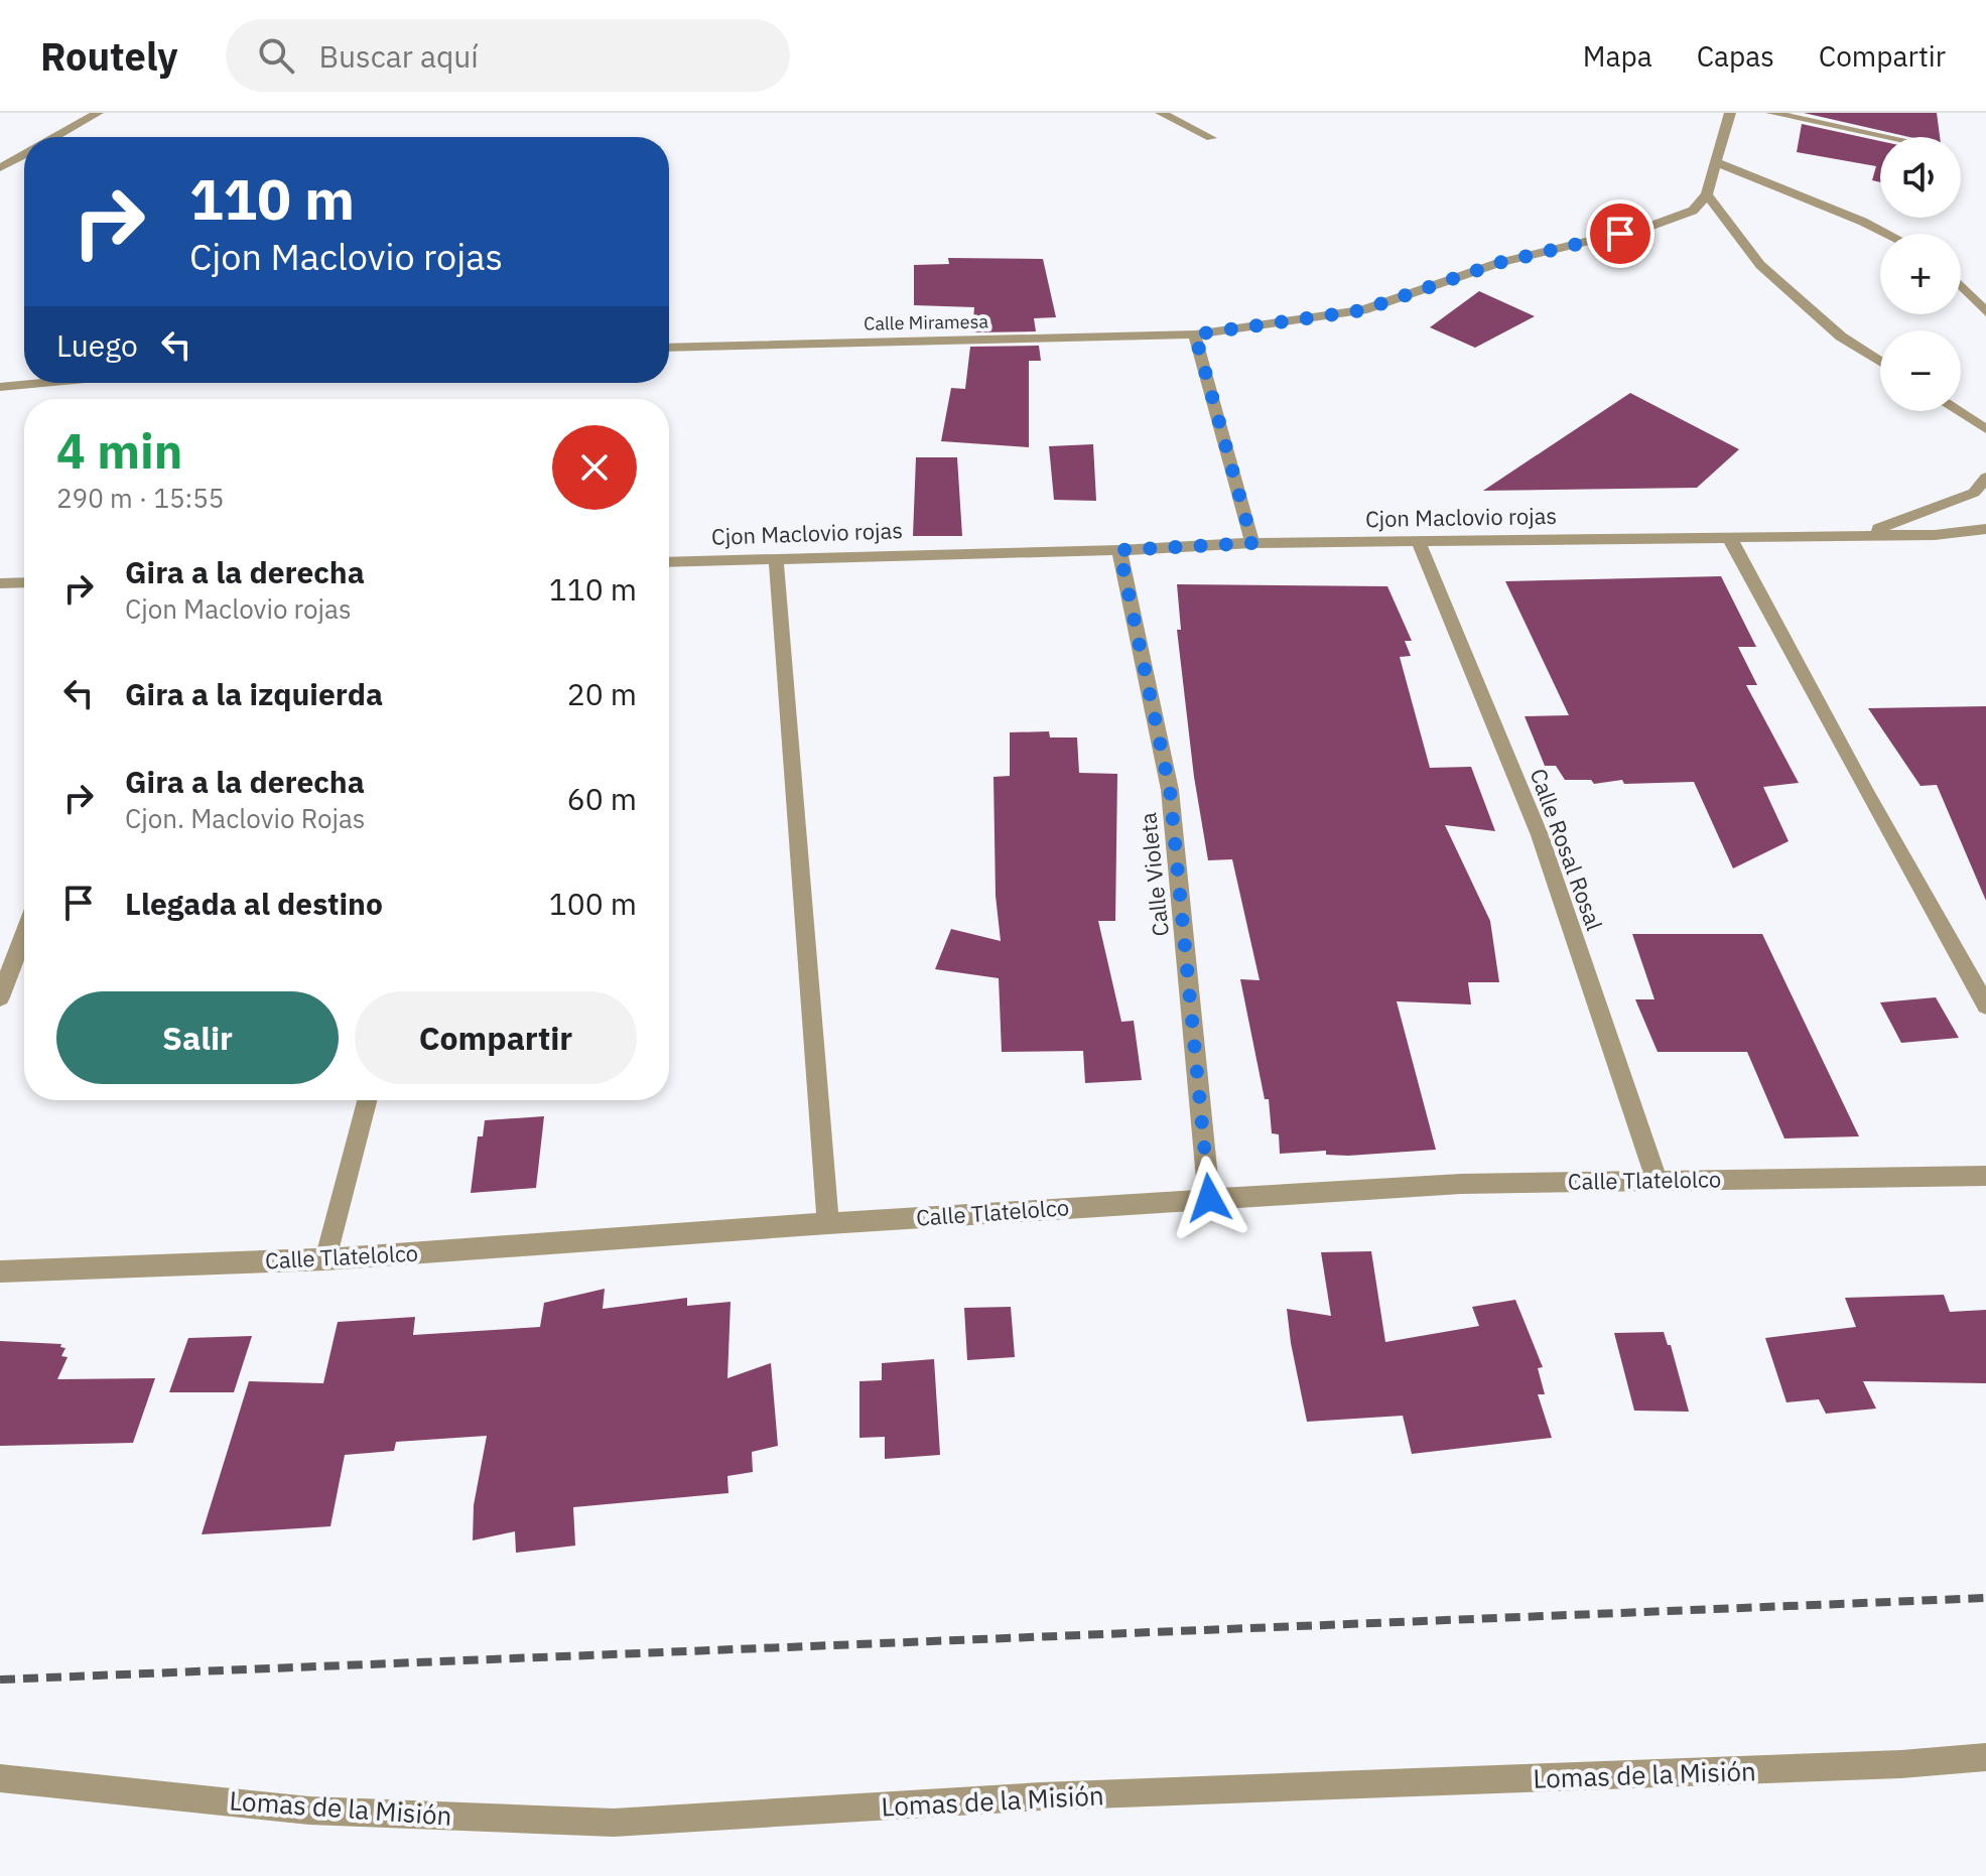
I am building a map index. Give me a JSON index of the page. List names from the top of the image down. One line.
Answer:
{"streets":{"street":["Calle Miramesa","Cjon Maclovio rojas","Calle Rosal Rosal","Calle Violeta","Calle Tlatelolco","Lomas de la Misión"]},"crossings":[["Cjon Maclovio rojas","Calle Rosal Rosal"],["Cjon Maclovio rojas","Calle Violeta"],["Calle Rosal Rosal","Calle Tlatelolco"],["Calle Violeta","Calle Tlatelolco"]],"page":{"header":"Routely","search":"Buscar aquí","nav":["Mapa","Capas","Compartir"],"map_buttons":["+","−"],"turn":["110 m","Cjon Maclovio rojas"],"then":"Luego","heading":["4 min","290 m · 15:55"],"list":[{"name":"Gira a la derecha","note":"Cjon Maclovio rojas","value":"110 m"},{"name":"Gira a la izquierda","value":"20 m"},{"name":"Gira a la derecha","note":"Cjon. Maclovio Rojas","value":"60 m"},{"name":"Llegada al destino","value":"100 m"}],"buttons":["Salir","Compartir"]}}
